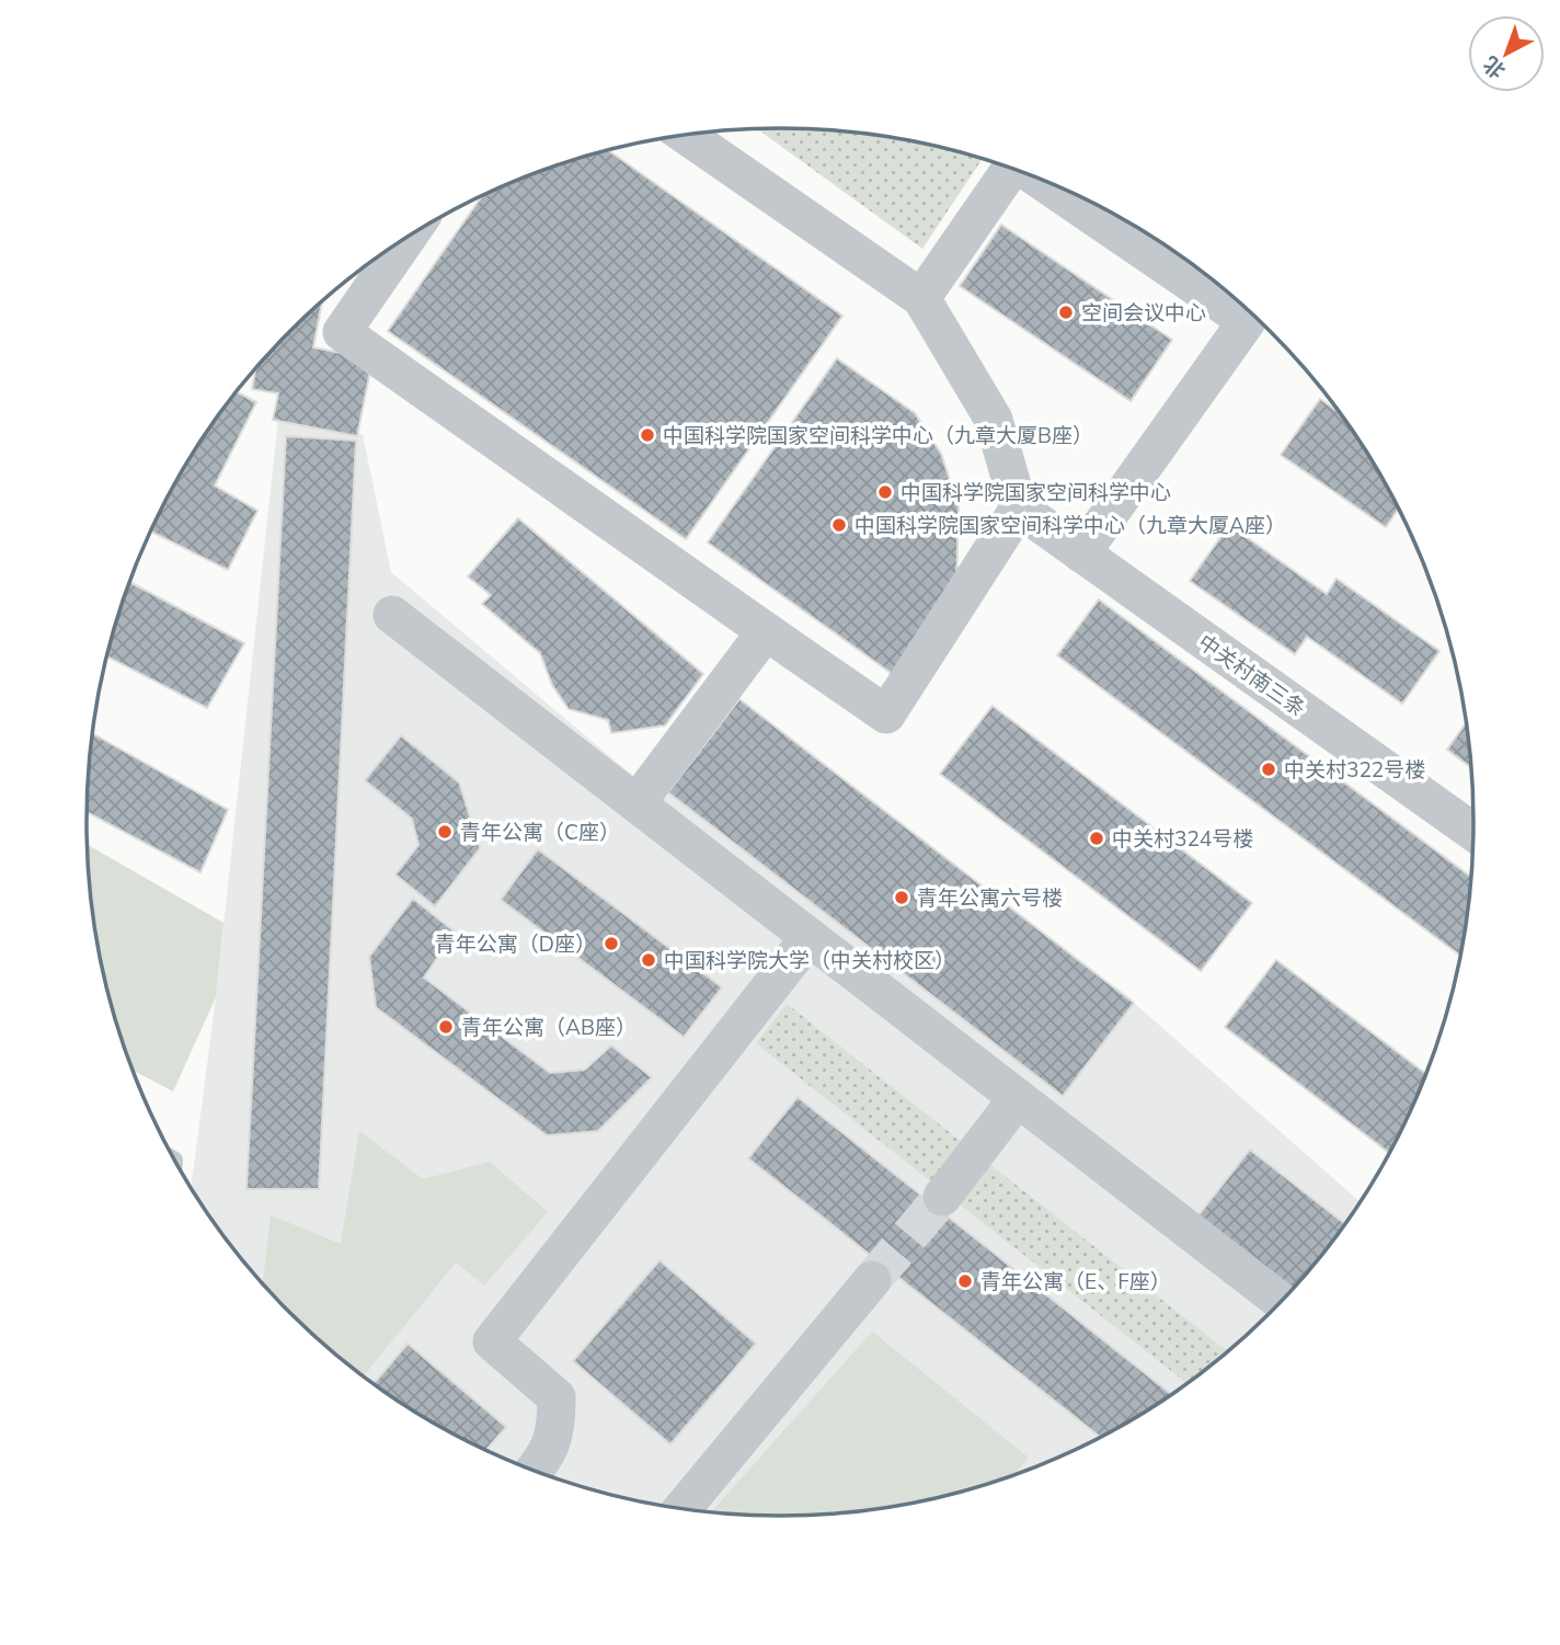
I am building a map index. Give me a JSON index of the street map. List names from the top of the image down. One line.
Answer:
{"streets":{"street":["中关村南三条"]},"places":["空间会议中心","中国科学院国家空间科学中心（九章大厦B座）","中国科学院国家空间科学中心","中国科学院国家空间科学中心（九章大厦A座）","中关村322号楼","青年公寓（C座）","中关村324号楼","青年公寓六号楼","青年公寓（D座）","中国科学院大学（中关村校区）","青年公寓（AB座）","青年公寓（E、F座）"],"north":"bottom left"}
